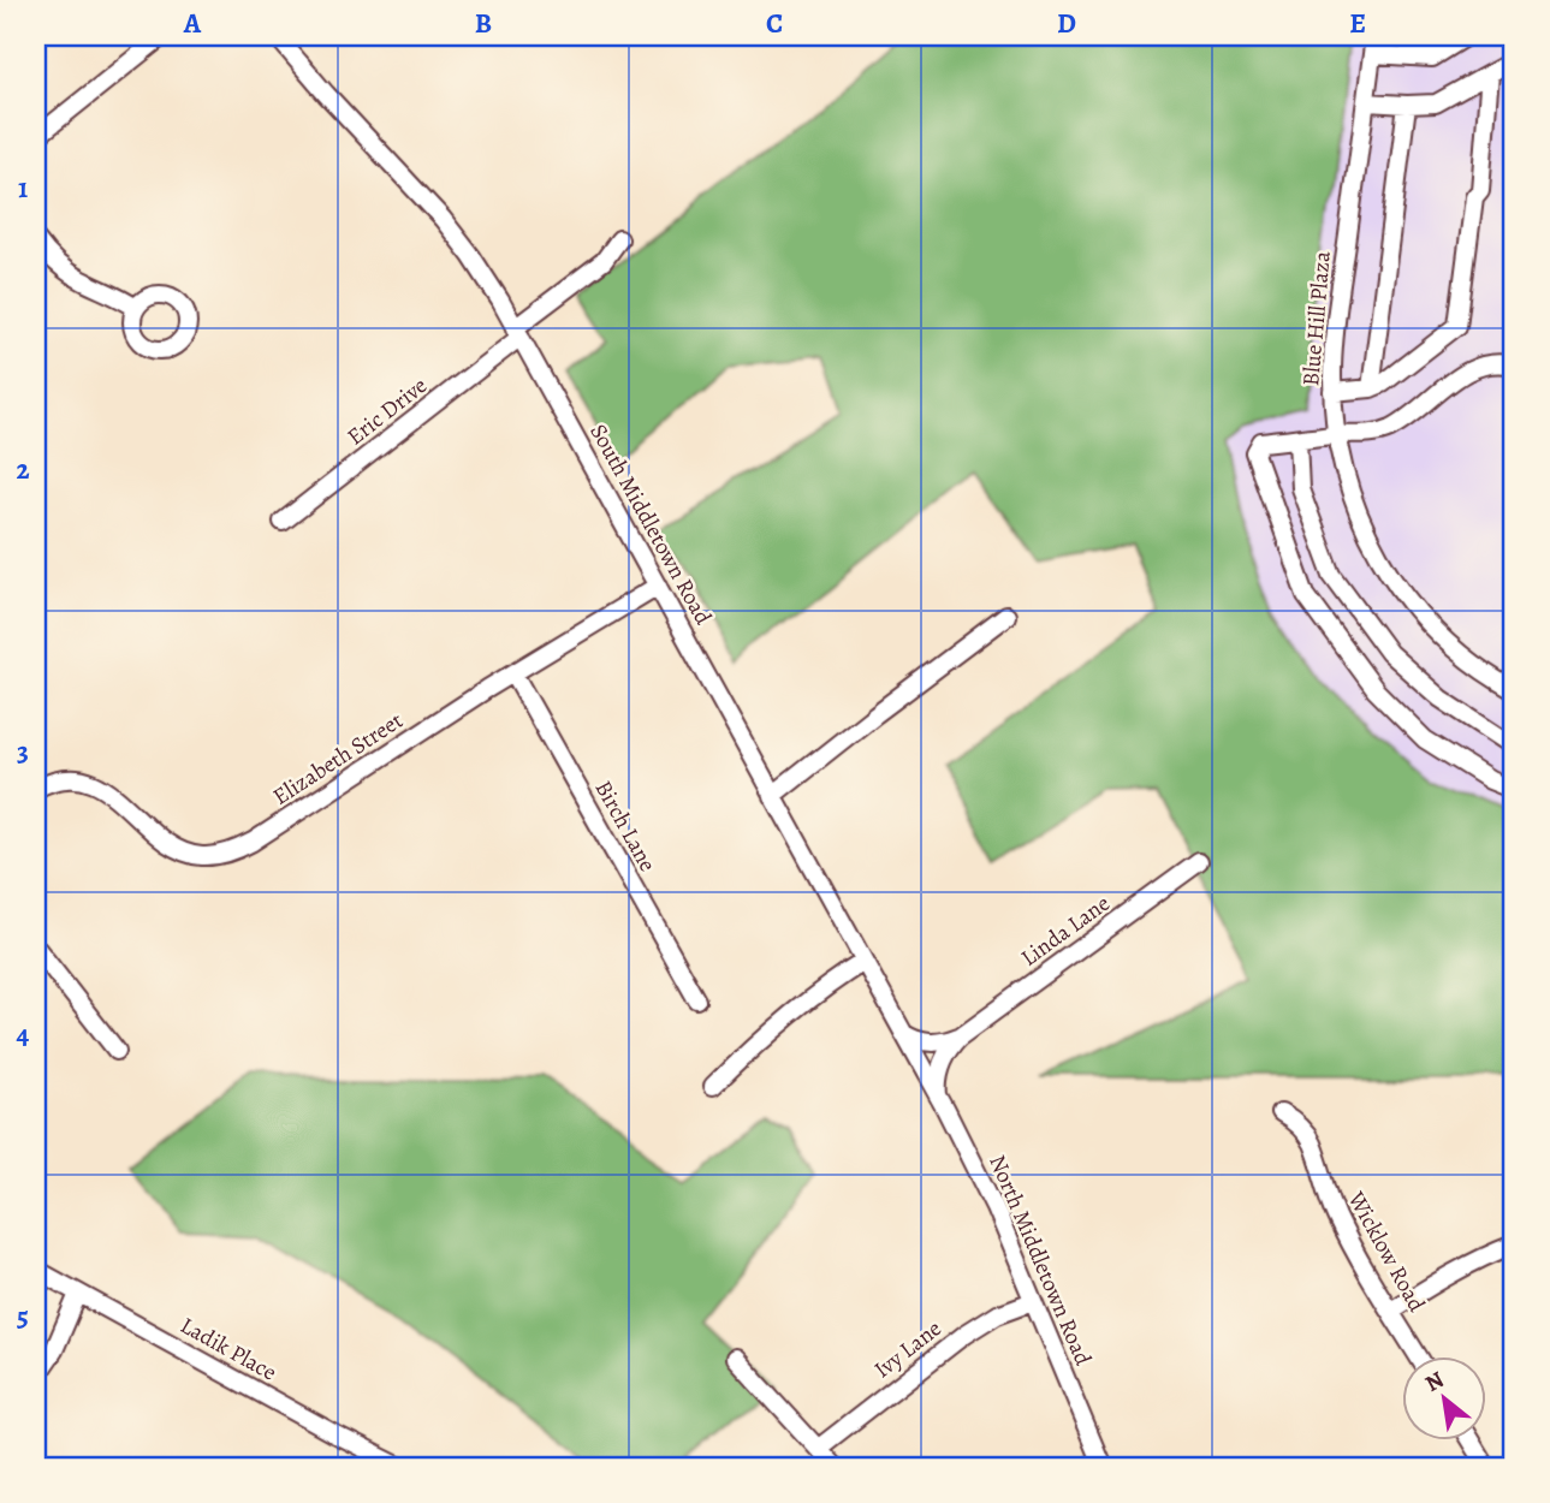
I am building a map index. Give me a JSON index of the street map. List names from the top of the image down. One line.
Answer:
{"streets":{"street":["Blue Hill Plaza","Eric Drive","South Middletown Road","Elizabeth Street","Birch Lane","Linda Lane","Wicklow Road","North Middletown Road","Ladik Place","Ivy Lane"]},"crossings":[["Eric Drive","South Middletown Road"],["South Middletown Road","Elizabeth Street"],["South Middletown Road","Linda Lane"],["South Middletown Road","North Middletown Road"],["Elizabeth Street","Birch Lane"],["Linda Lane","North Middletown Road"],["North Middletown Road","Ivy Lane"]],"north":"top left","grid":{"columns":["A","B","C","D","E"],"rows":["1","2","3","4","5"]}}
